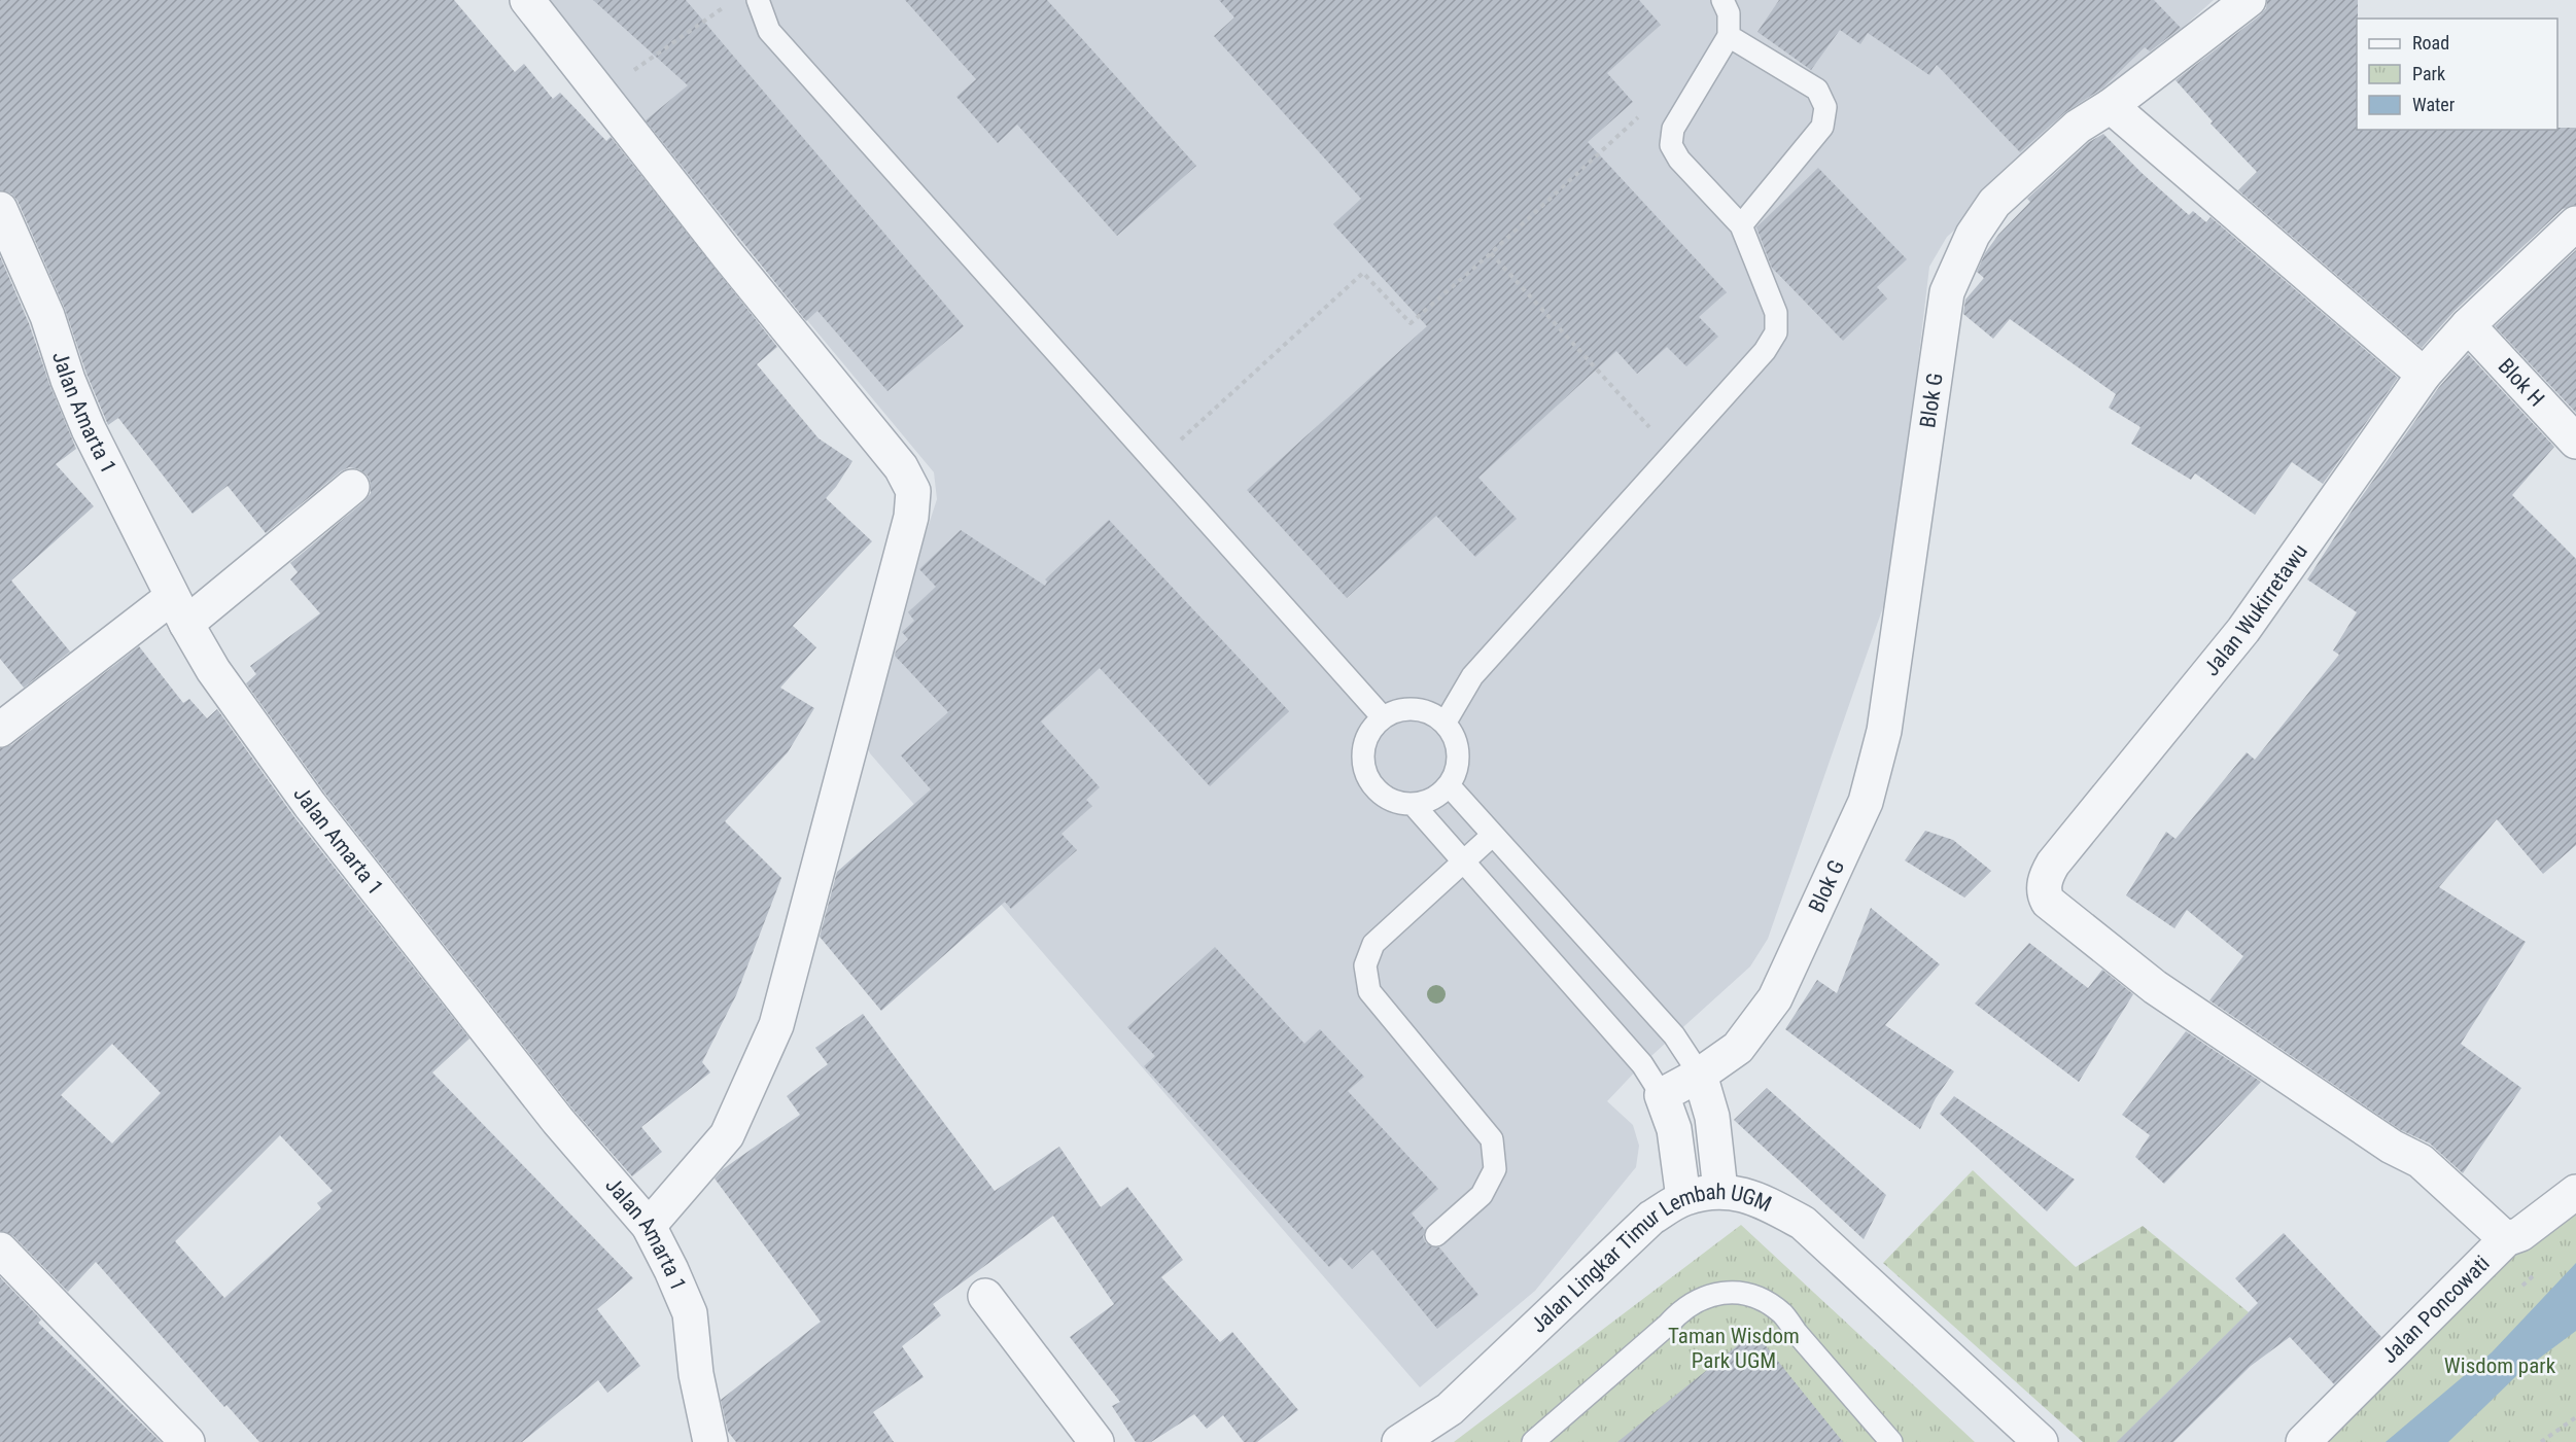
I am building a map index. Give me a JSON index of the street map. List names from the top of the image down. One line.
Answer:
{"streets":{"street":["Blok H","Blok G","Jalan Amarta 1","Jalan Wukirretawu","Jalan Lingkar Timur Lembah UGM","Jalan Poncowati"]},"crossings":[["Blok H","Jalan Wukirretawu"],["Jalan Wukirretawu","Jalan Poncowati"]],"parks":["Taman Wisdom Park UGM","Wisdom park"],"legend":["Road","Park","Water"]}
